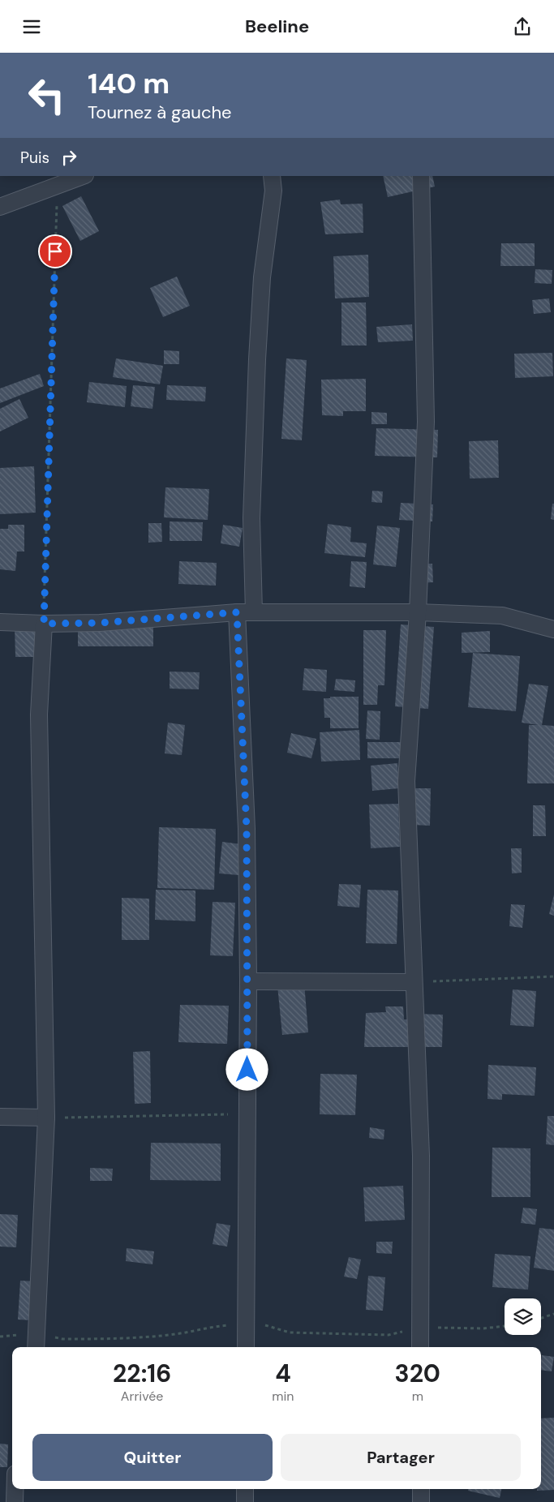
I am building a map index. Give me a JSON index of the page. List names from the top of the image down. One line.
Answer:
{"page":{"header":"Beeline","turn":["140 m","Tournez à gauche"],"then":"Puis","eta":["22:16","Arrivée","4","min","320","m"],"buttons":["Quitter","Partager"]}}
